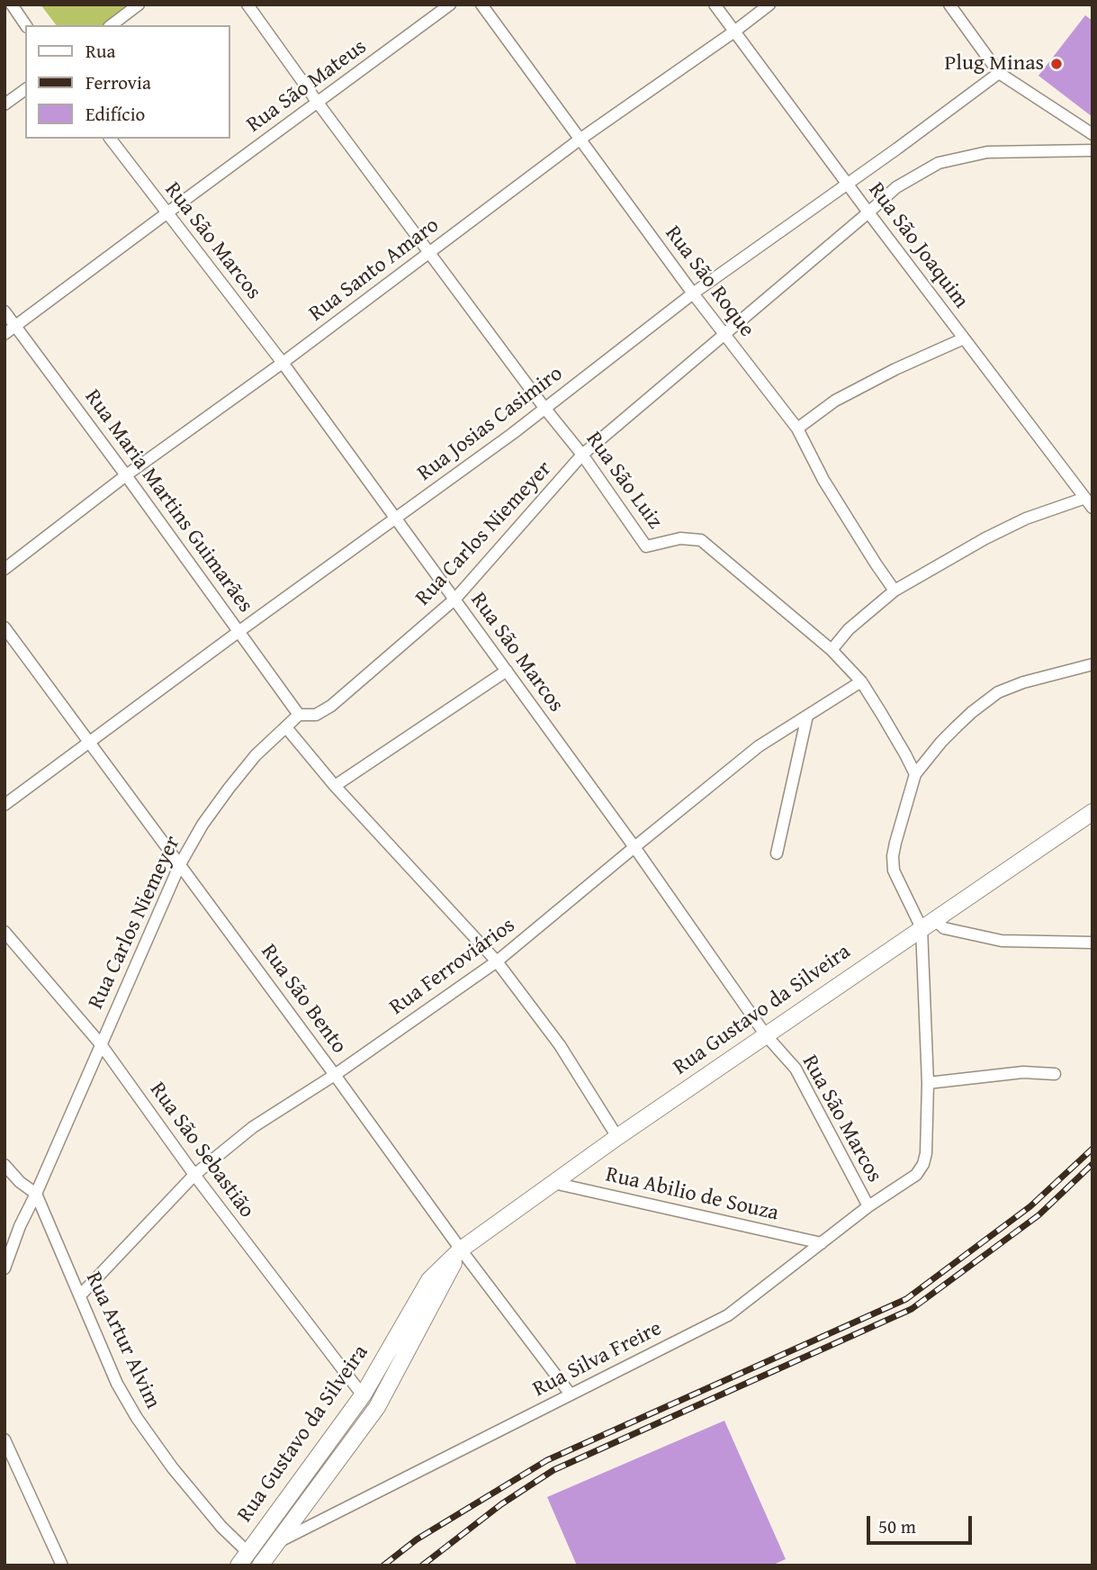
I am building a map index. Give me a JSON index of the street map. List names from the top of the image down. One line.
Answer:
{"streets":{"main road":["Rua Gustavo da Silveira"],"street":["Rua São Mateus","Rua São Marcos","Rua São Joaquim","Rua Santo Amaro","Rua São Roque","Rua Josias Casimiro","Rua São Luiz","Rua Maria Martins Guimarães","Rua Carlos Niemeyer","Rua Ferroviários","Rua São Bento","Rua São Sebastião","Rua Abilio de Souza","Rua Artur Alvim","Rua Silva Freire"]},"crossings":[["Rua São Mateus","Rua São Marcos"],["Rua São Mateus","Rua São Luiz"],["Rua São Mateus","Rua Maria Martins Guimarães"],["Rua São Marcos","Rua Santo Amaro"],["Rua São Marcos","Rua Josias Casimiro"],["Rua São Marcos","Rua Carlos Niemeyer"],["Rua São Marcos","Rua Ferroviários"],["Rua São Marcos","Rua Gustavo da Silveira"],["Rua São Marcos","Rua Silva Freire"],["Rua São Joaquim","Rua Santo Amaro"],["Rua São Joaquim","Rua Josias Casimiro"],["Rua São Joaquim","Rua Carlos Niemeyer"],["Rua Santo Amaro","Rua São Roque"],["Rua Santo Amaro","Rua São Luiz"],["Rua Santo Amaro","Rua Maria Martins Guimarães"],["Rua São Roque","Rua Josias Casimiro"],["Rua São Roque","Rua Carlos Niemeyer"],["Rua Josias Casimiro","Rua São Luiz"],["Rua Josias Casimiro","Rua Maria Martins Guimarães"],["Rua Josias Casimiro","Rua São Bento"],["Rua São Luiz","Rua Carlos Niemeyer"],["Rua São Luiz","Rua Ferroviários"],["Rua Maria Martins Guimarães","Rua Carlos Niemeyer"],["Rua Carlos Niemeyer","Rua São Bento"],["Rua Carlos Niemeyer","Rua São Sebastião"],["Rua Carlos Niemeyer","Rua Artur Alvim"],["Rua Ferroviários","Rua São Bento"],["Rua Ferroviários","Rua São Sebastião"],["Rua Ferroviários","Rua Artur Alvim"],["Rua São Bento","Rua Gustavo da Silveira"],["Rua São Bento","Rua Silva Freire"],["Rua Gustavo da Silveira","Rua São Sebastião"],["Rua Gustavo da Silveira","Rua Abilio de Souza"],["Rua Gustavo da Silveira","Rua Artur Alvim"],["Rua Gustavo da Silveira","Rua Silva Freire"],["Rua Abilio de Souza","Rua Silva Freire"]],"places":["Plug Minas"],"legend":["Rua","Ferrovia","Edifício"],"scale_bar":"50 m"}
